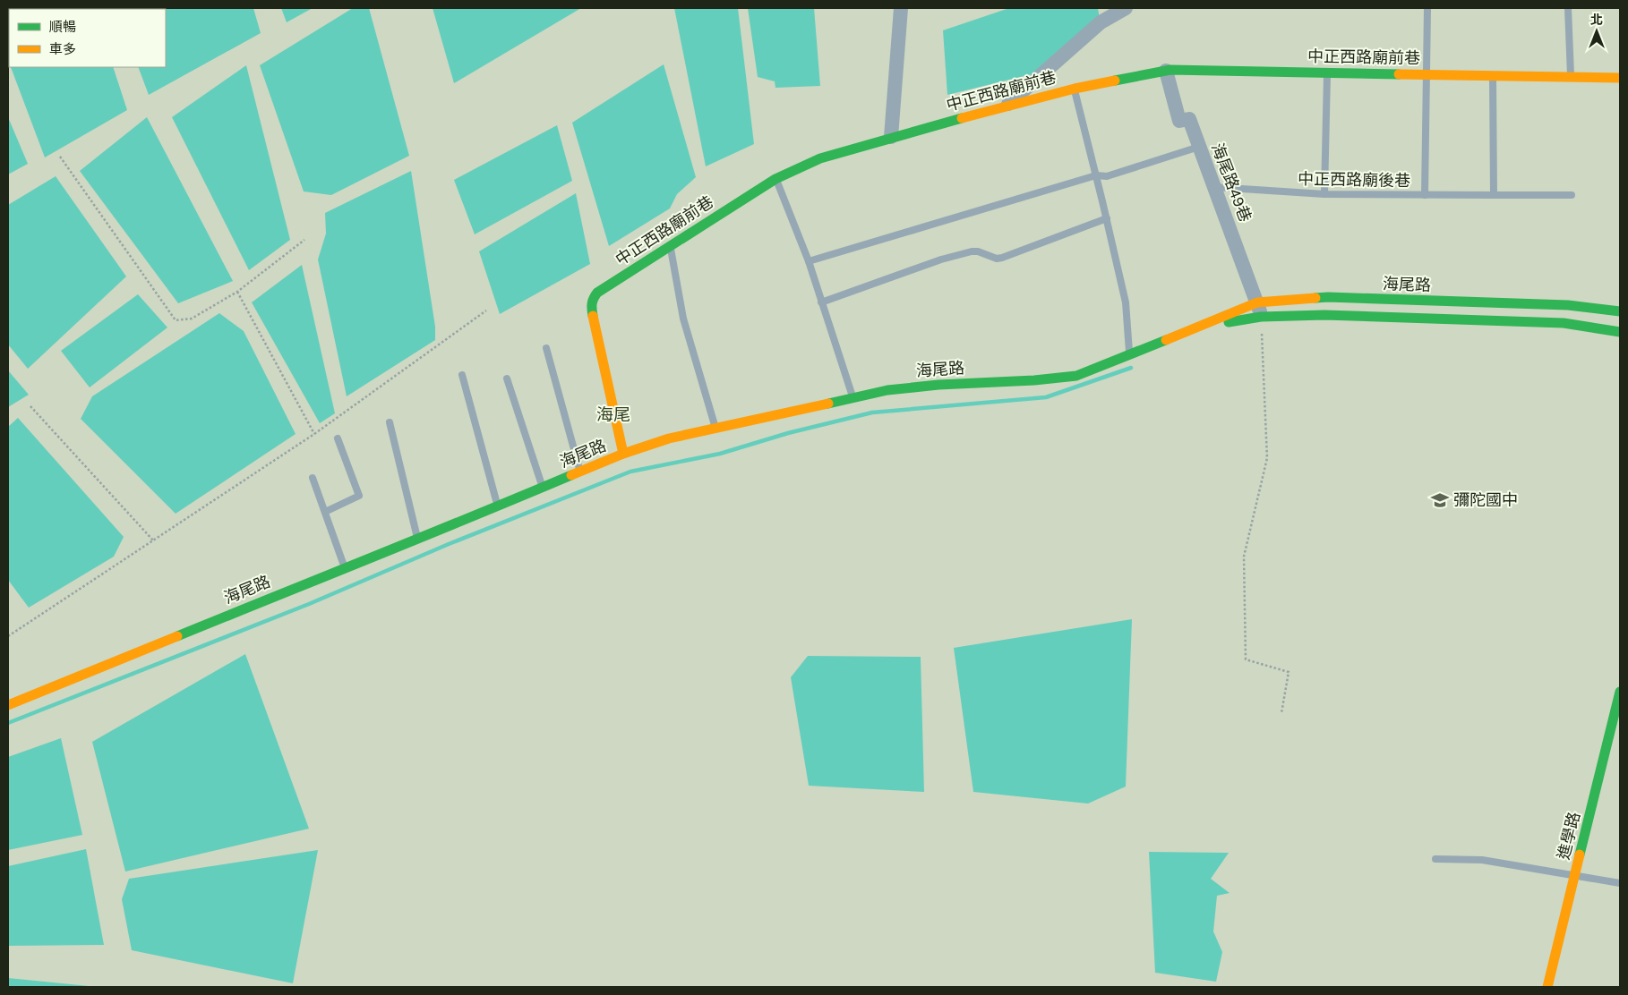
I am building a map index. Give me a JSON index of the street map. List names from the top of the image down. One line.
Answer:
{"streets":{"street":["中正西路廟前巷","海尾路49巷","海尾路","進學路"],"lane":["中正西路廟後巷"]},"crossings":[["中正西路廟前巷","海尾路49巷"],["中正西路廟前巷","海尾路"],["中正西路廟後巷","海尾路49巷"],["海尾路49巷","海尾路"]],"districts":["海尾"],"places":{"school or university":["彌陀國中"]},"legend":["順暢","車多"],"north":"top"}
